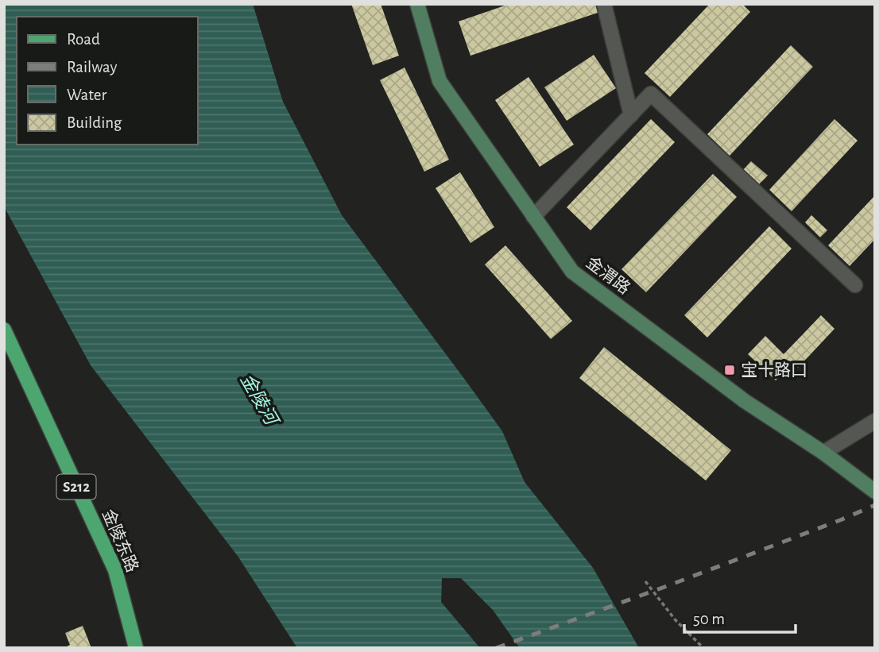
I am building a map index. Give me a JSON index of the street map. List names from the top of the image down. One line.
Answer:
{"streets":{"main road":["金渭路","S212","金陵东路"]},"water":["金陵河"],"places":{"transit":["宝十路口"]},"legend":["Road","Railway","Water","Building"],"scale_bar":"50 m"}
